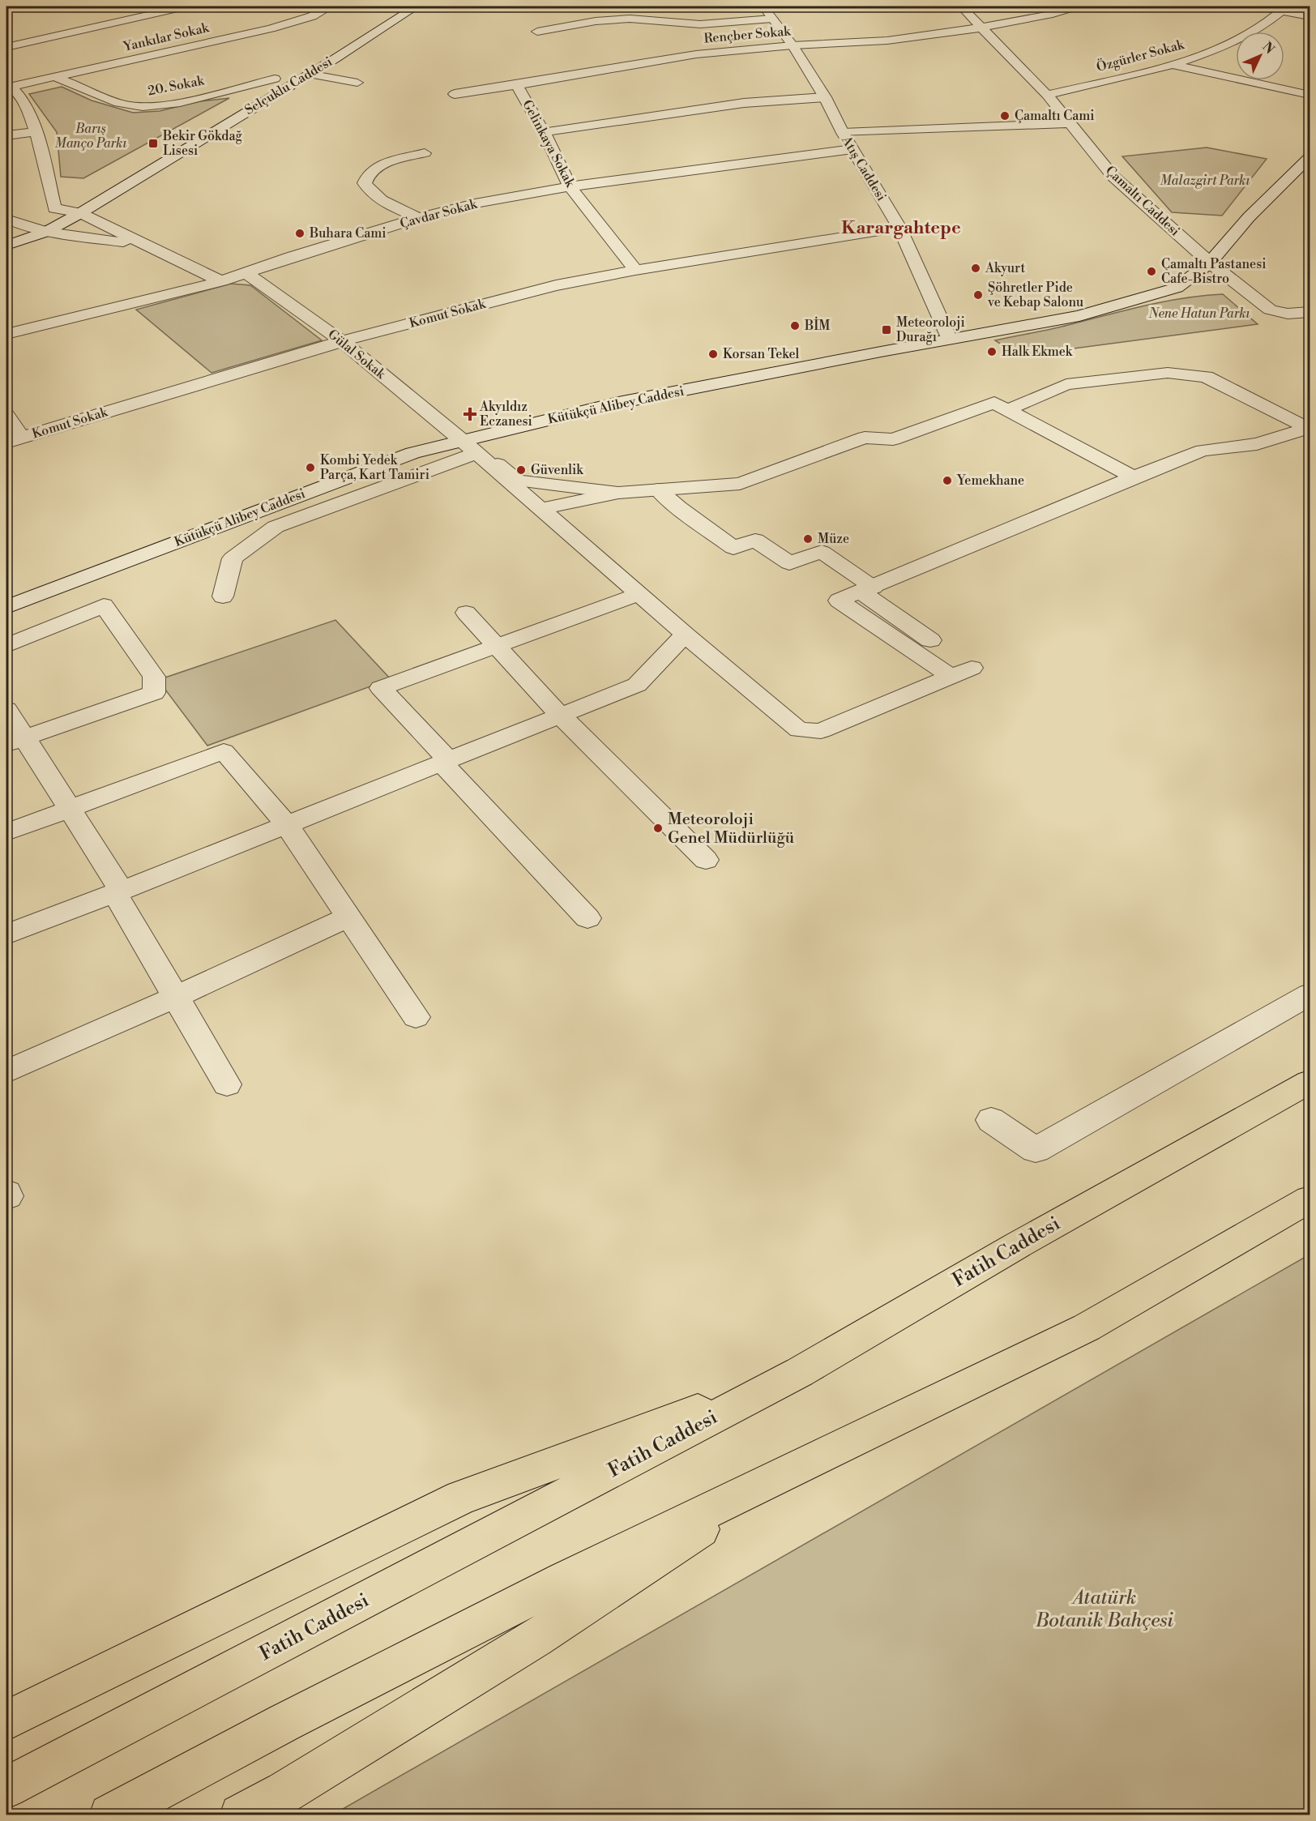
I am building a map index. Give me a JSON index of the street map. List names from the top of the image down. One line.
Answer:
{"streets":{"main road":["Fatih Caddesi"],"street":["Rençber Sokak","Yankılar Sokak","Özgürler Sokak","20. Sokak","Selçuklu Caddesi","Gelinkaya Sokak","Atış Caddesi","Çamaltı Caddesi","Çavdar Sokak","Komut Sokak","Gülal Sokak","Kütükçü Alibey Caddesi"]},"crossings":[["Rençber Sokak","Gelinkaya Sokak"],["Rençber Sokak","Atış Caddesi"],["Rençber Sokak","Çamaltı Caddesi"],["Yankılar Sokak","20. Sokak"],["Özgürler Sokak","Çamaltı Caddesi"],["20. Sokak","Selçuklu Caddesi"],["Gelinkaya Sokak","Çavdar Sokak"],["Gelinkaya Sokak","Komut Sokak"],["Atış Caddesi","Çavdar Sokak"],["Atış Caddesi","Komut Sokak"],["Atış Caddesi","Kütükçü Alibey Caddesi"],["Çamaltı Caddesi","Kütükçü Alibey Caddesi"],["Çavdar Sokak","Gülal Sokak"],["Komut Sokak","Gülal Sokak"],["Gülal Sokak","Kütükçü Alibey Caddesi"]],"districts":["Karargahtepe"],"parks":["Barış Manço Parkı","Malazgirt Parkı","Nene Hatun Parkı","Atatürk Botanik Bahçesi"],"places":{"other":["Çamaltı Cami","Buhara Cami","Akyurt","Çamaltı Pastanesi Cafe-Bistro","Şöhretler Pide ve Kebap Salonu","BİM","Halk Ekmek","Korsan Tekel","Kombi Yedek Parça, Kart Tamiri","Güvenlik","Yemekhane","Müze","Meteoroloji Genel Müdürlüğü"],"transit":["Bekir Gökdağ Lisesi","Meteoroloji Durağı"],"health":["Akyıldız Eczanesi"]},"north":"top right"}
